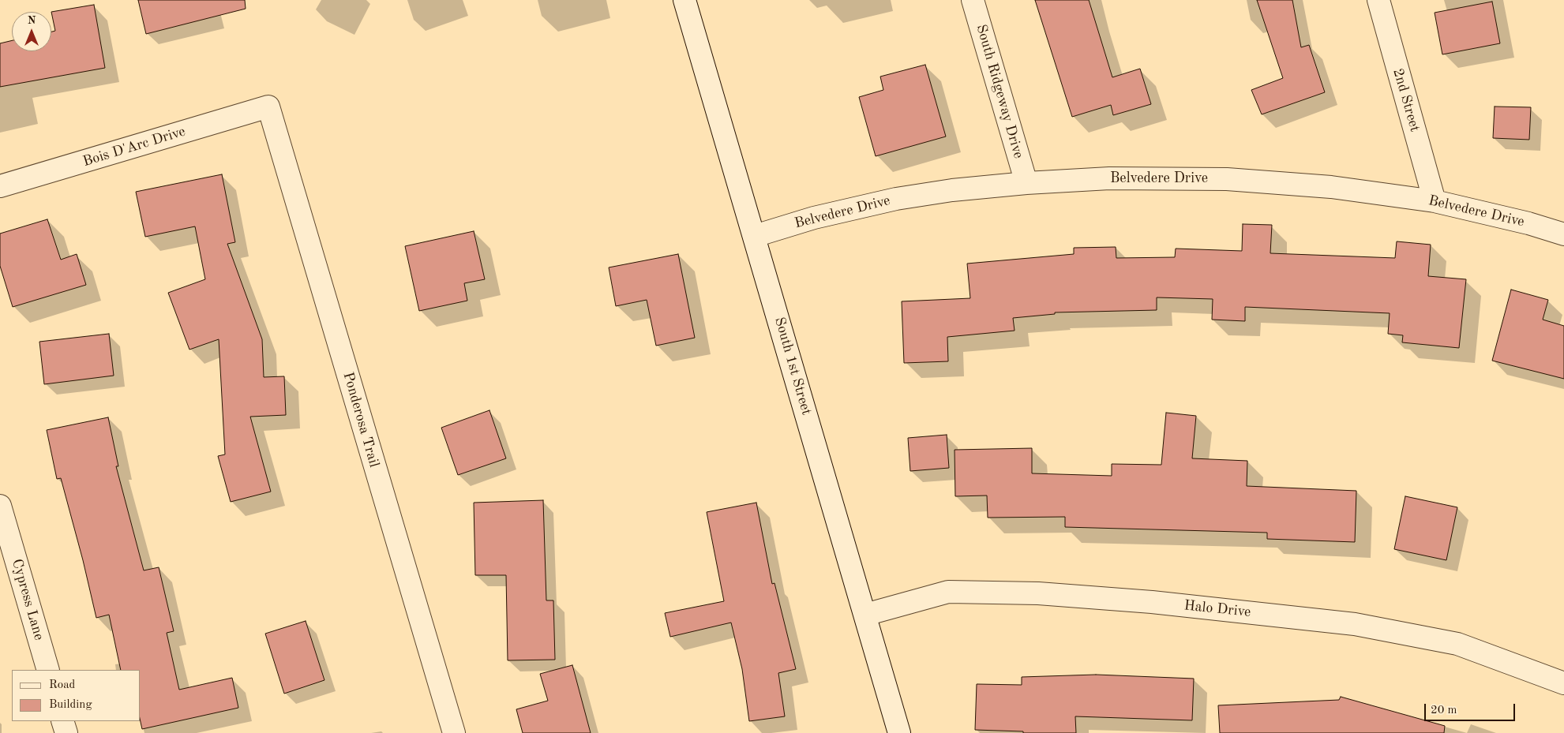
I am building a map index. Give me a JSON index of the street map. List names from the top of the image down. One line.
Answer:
{"streets":{"street":["South Ridgeway Drive","2nd Street","Bois D'Arc Drive","Belvedere Drive","South 1st Street","Ponderosa Trail","Cypress Lane","Halo Drive"]},"crossings":[["South Ridgeway Drive","Belvedere Drive"],["2nd Street","Belvedere Drive"],["Bois D'Arc Drive","Ponderosa Trail"],["Belvedere Drive","South 1st Street"],["South 1st Street","Halo Drive"]],"legend":["Road","Building"],"scale_bar":"20 m","north":"top"}
